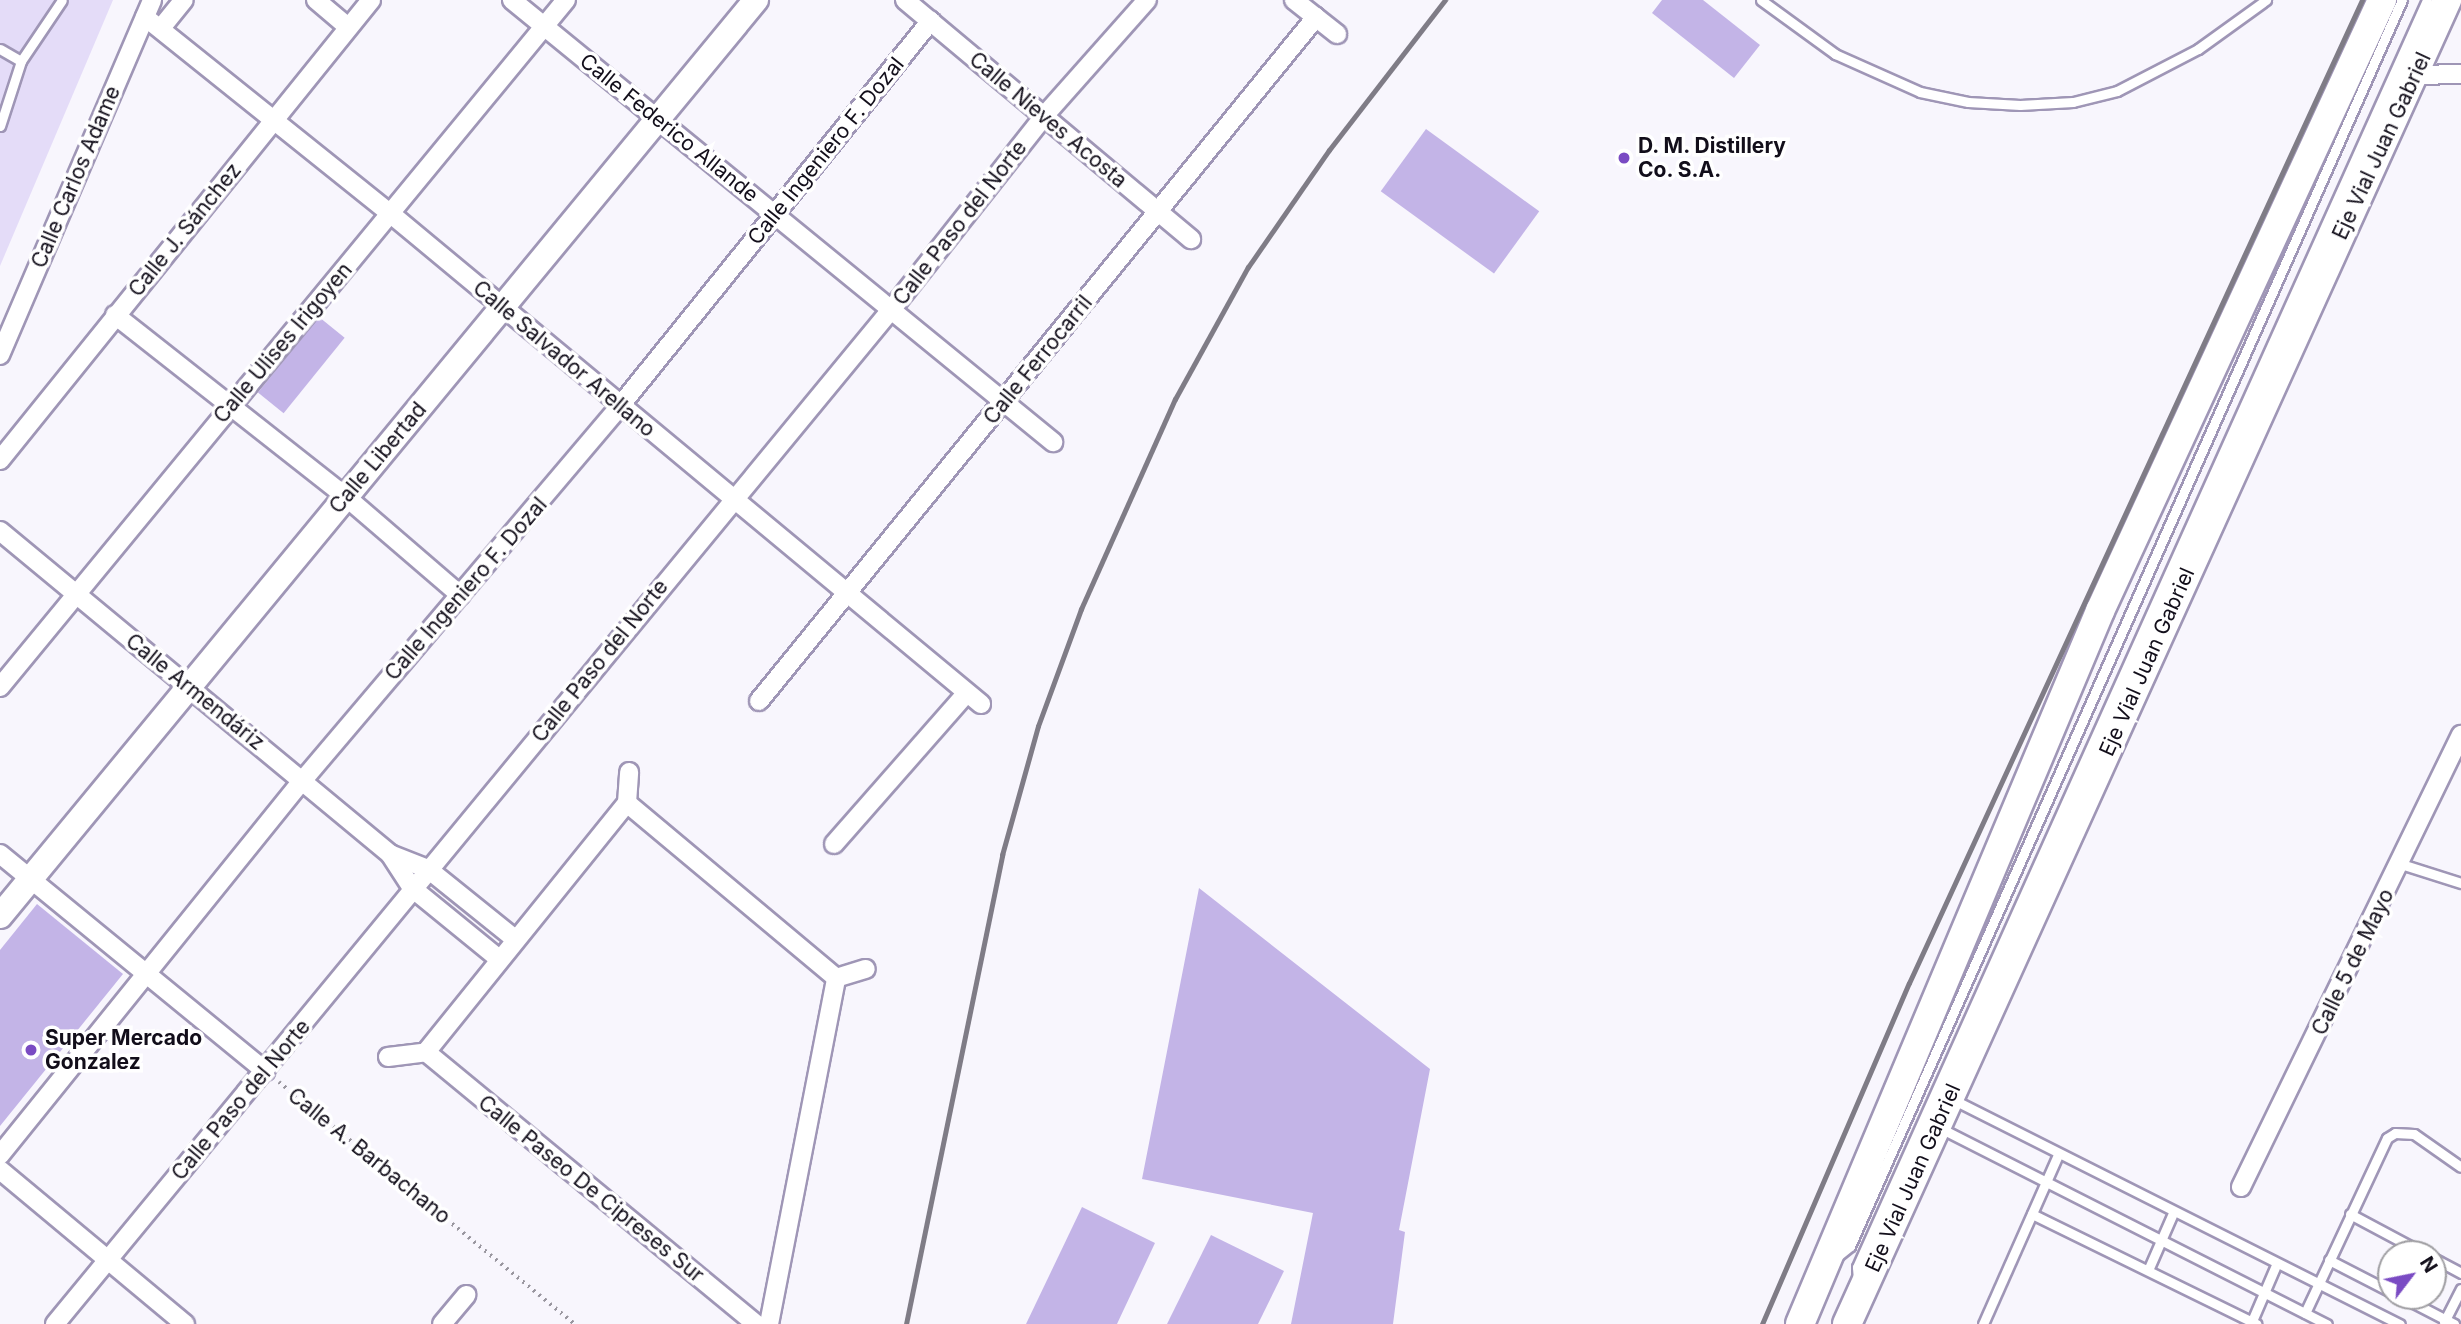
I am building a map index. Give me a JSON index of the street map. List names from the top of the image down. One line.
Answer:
{"streets":{"main road":["Eje Vial Juan Gabriel"],"street":["Calle Nieves Acosta","Calle Federico Allande","Calle Ingeniero F. Dozal","Calle Carlos Adame","Calle Paso del Norte","Calle J. Sánchez","Calle Ulises Irigoyen","Calle Salvador Arellano","Calle Ferrocarril","Calle Libertad","Calle Armendáriz","Calle 5 de Mayo","Calle Paseo De Cipreses Sur"],"path":["Calle A. Barbachano"]},"crossings":[["Calle Nieves Acosta","Calle Ingeniero F. Dozal"],["Calle Nieves Acosta","Calle Paso del Norte"],["Calle Nieves Acosta","Calle Ferrocarril"],["Calle Federico Allande","Calle Ingeniero F. Dozal"],["Calle Federico Allande","Calle Paso del Norte"],["Calle Federico Allande","Calle Ulises Irigoyen"],["Calle Federico Allande","Calle Ferrocarril"],["Calle Federico Allande","Calle Libertad"],["Calle Ingeniero F. Dozal","Calle Salvador Arellano"],["Calle Ingeniero F. Dozal","Calle Armendáriz"],["Calle Carlos Adame","Calle Salvador Arellano"],["Calle Paso del Norte","Calle Salvador Arellano"],["Calle Paso del Norte","Calle Armendáriz"],["Calle Paso del Norte","Calle A. Barbachano"],["Calle J. Sánchez","Calle Salvador Arellano"],["Calle Ulises Irigoyen","Calle Salvador Arellano"],["Calle Ulises Irigoyen","Calle Armendáriz"],["Calle Salvador Arellano","Calle Ferrocarril"],["Calle Salvador Arellano","Calle Libertad"],["Calle Libertad","Calle Armendáriz"]],"places":["D. M. Distillery Co. S.A.","Super Mercado Gonzalez"],"north":"top right"}
